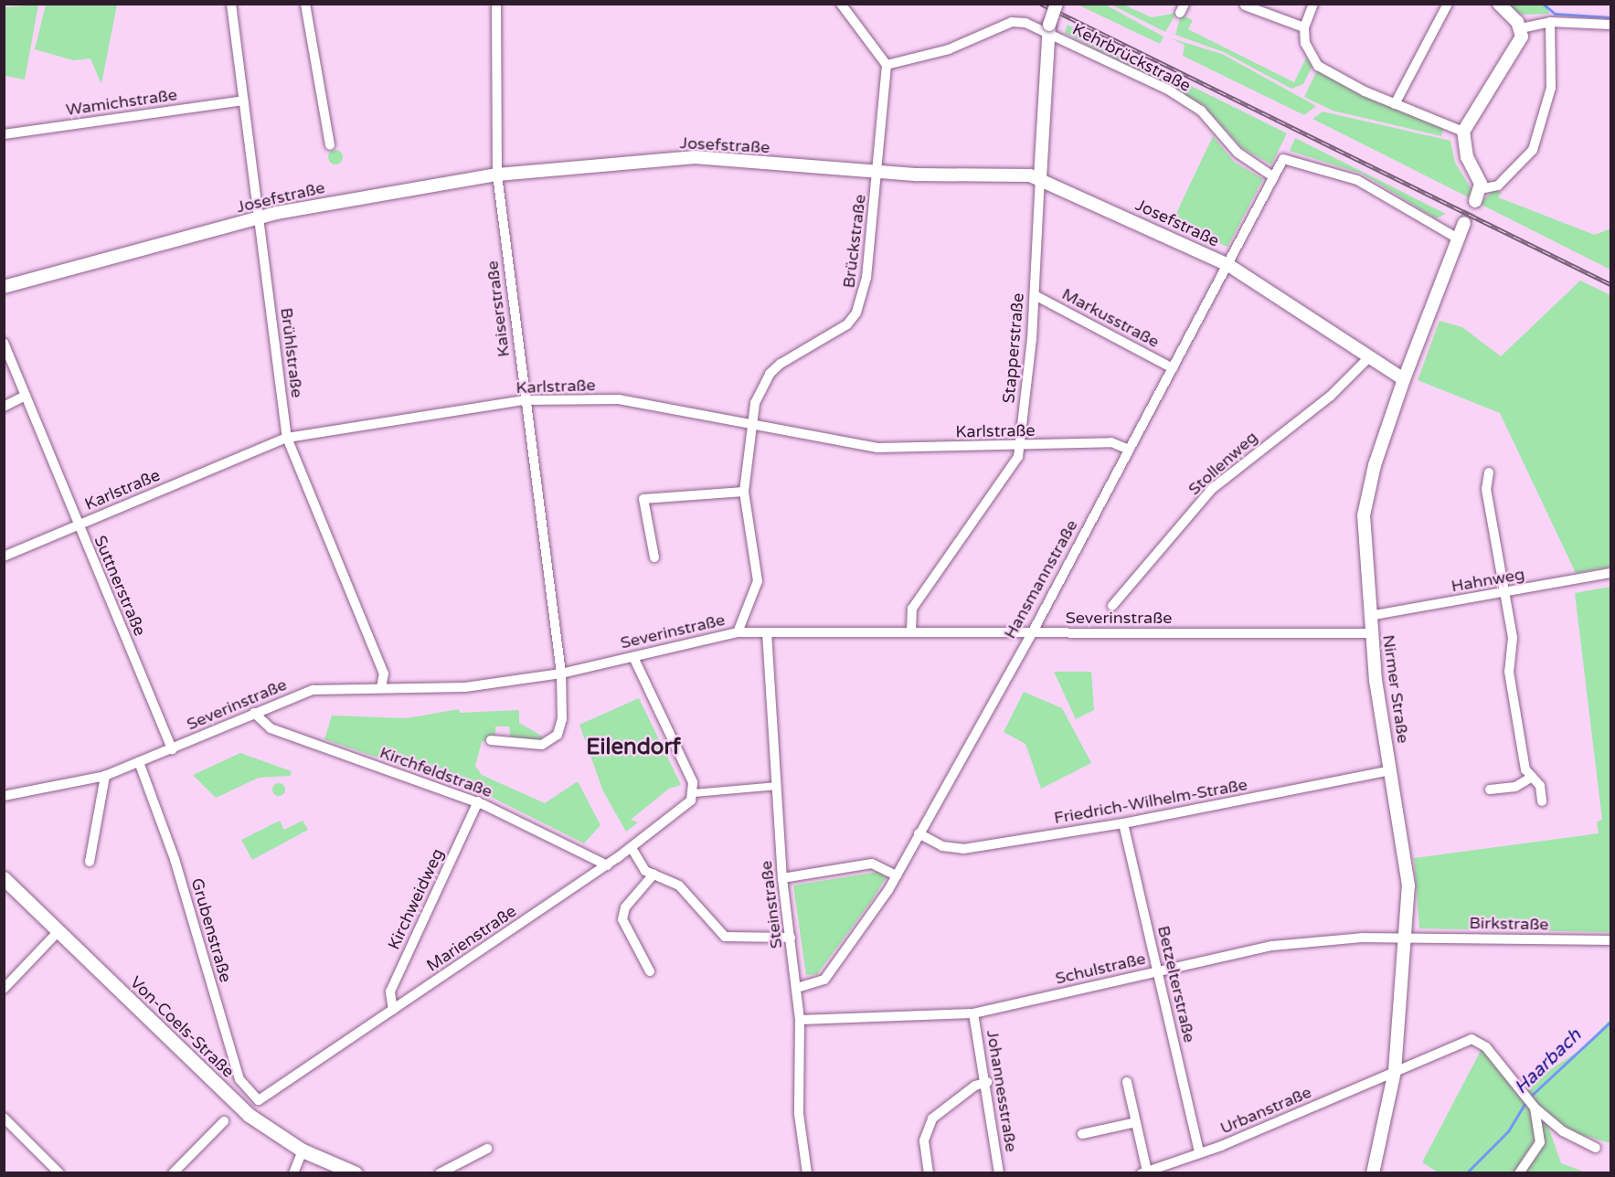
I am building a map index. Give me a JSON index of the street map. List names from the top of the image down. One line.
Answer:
{"streets":{"main road":["Von-Coels-Straße"],"street":["Kehrbrückstraße","Wamichstraße","Josefstraße","Brückstraße","Kaiserstraße","Markusstraße","Stapperstraße","Brühlstraße","Karlstraße","Stollenweg","Hansmannstraße","Hahnweg","Suttnerstraße","Severinstraße","Nirmer Straße","Kirchfeldstraße","Friedrich-Wilhelm-Straße","Kirchweidweg","Steinstraße","Birkstraße","Grubenstraße","Marienstraße","Schulstraße","Betzelterstraße","Johannesstraße","Urbanstraße"]},"crossings":[["Kehrbrückstraße","Stapperstraße"],["Kehrbrückstraße","Hansmannstraße"],["Wamichstraße","Brühlstraße"],["Josefstraße","Brückstraße"],["Josefstraße","Kaiserstraße"],["Josefstraße","Stapperstraße"],["Josefstraße","Brühlstraße"],["Josefstraße","Stollenweg"],["Josefstraße","Hansmannstraße"],["Josefstraße","Nirmer Straße"],["Brückstraße","Karlstraße"],["Brückstraße","Severinstraße"],["Kaiserstraße","Karlstraße"],["Kaiserstraße","Severinstraße"],["Markusstraße","Stapperstraße"],["Markusstraße","Hansmannstraße"],["Stapperstraße","Karlstraße"],["Stapperstraße","Severinstraße"],["Brühlstraße","Karlstraße"],["Brühlstraße","Severinstraße"],["Karlstraße","Hansmannstraße"],["Karlstraße","Suttnerstraße"],["Hansmannstraße","Severinstraße"],["Hansmannstraße","Nirmer Straße"],["Hansmannstraße","Friedrich-Wilhelm-Straße"],["Hansmannstraße","Steinstraße"],["Hahnweg","Nirmer Straße"],["Suttnerstraße","Severinstraße"],["Severinstraße","Nirmer Straße"],["Severinstraße","Kirchfeldstraße"],["Severinstraße","Steinstraße"],["Severinstraße","Grubenstraße"],["Nirmer Straße","Friedrich-Wilhelm-Straße"],["Nirmer Straße","Birkstraße"],["Nirmer Straße","Schulstraße"],["Nirmer Straße","Urbanstraße"],["Kirchfeldstraße","Kirchweidweg"],["Kirchfeldstraße","Marienstraße"],["Friedrich-Wilhelm-Straße","Betzelterstraße"],["Kirchweidweg","Marienstraße"],["Steinstraße","Schulstraße"],["Birkstraße","Schulstraße"],["Grubenstraße","Marienstraße"],["Schulstraße","Betzelterstraße"],["Schulstraße","Johannesstraße"],["Betzelterstraße","Urbanstraße"]],"districts":["Eilendorf"],"water":["Haarbach"]}
